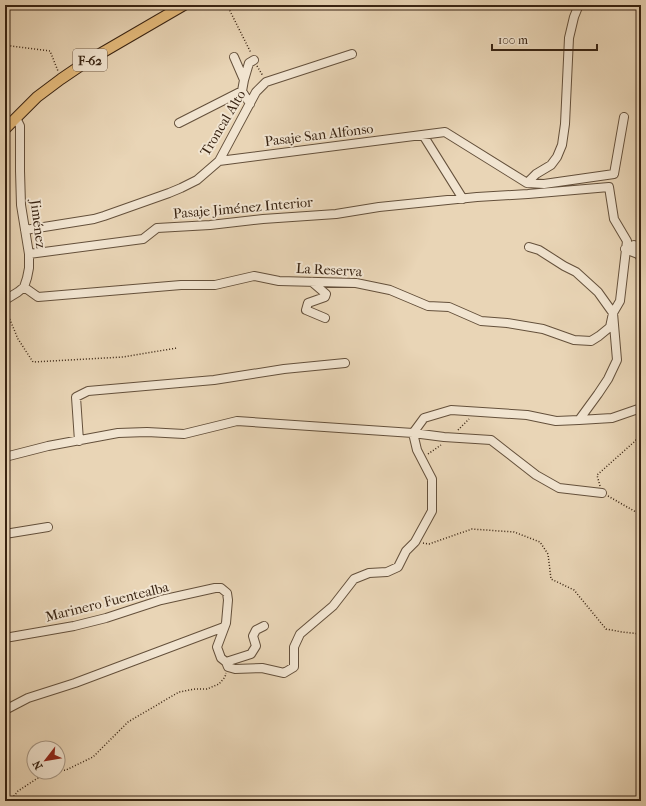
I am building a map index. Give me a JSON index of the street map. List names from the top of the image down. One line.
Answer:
{"streets":{"main road":["F-62"],"street":["Troncal Alto","Pasaje San Alfonso","Pasaje Jiménez Interior","Jiménez","La Reserva","Marinero Fuentealba"]},"crossings":[["F-62","Jiménez"],["Troncal Alto","Pasaje San Alfonso"],["Troncal Alto","Jiménez"],["Pasaje Jiménez Interior","Jiménez"],["Pasaje Jiménez Interior","La Reserva"],["Jiménez","La Reserva"]],"scale_bar":"100 m","north":"bottom left"}
